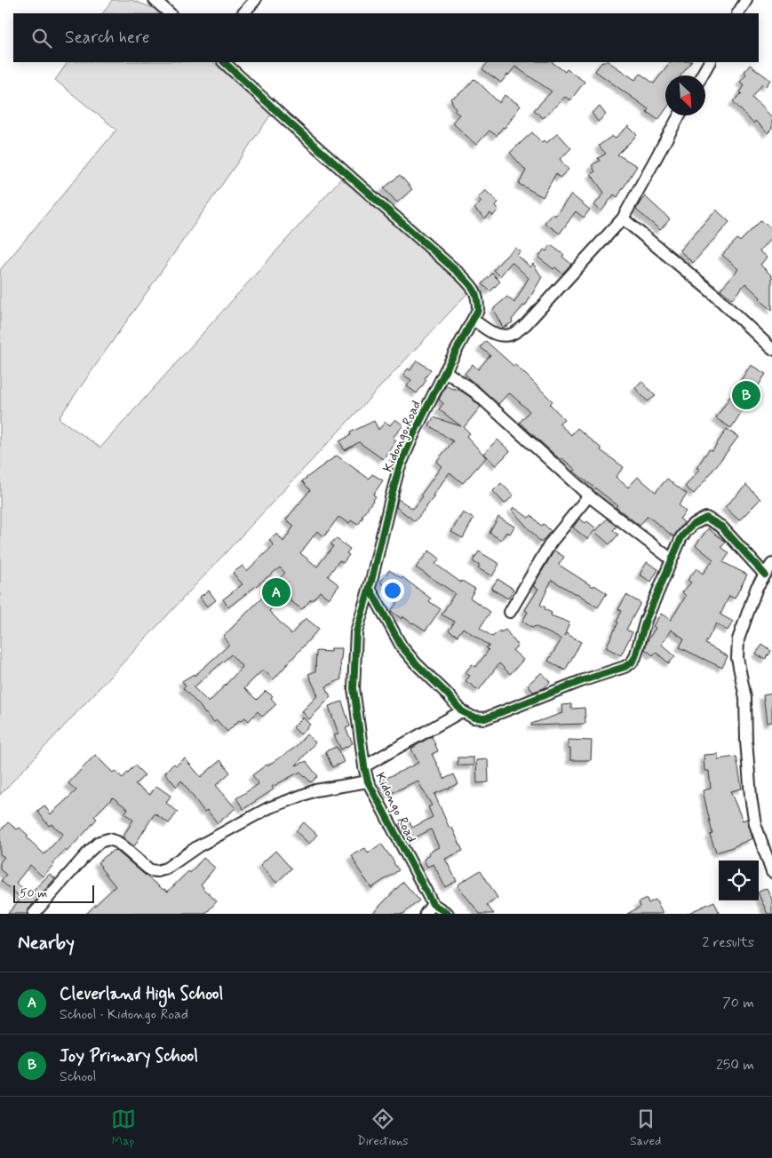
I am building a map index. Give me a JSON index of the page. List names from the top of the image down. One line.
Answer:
{"streets":{"street":["Kidongo Road"]},"scale_bar":"50 m","north":"bottom right","page":{"search":"Search here","pins":["B","A"],"scale":"50 m","heading":["Nearby","2 results"],"list":[{"mark":"A","name":"Cleverland High School","note":"School · Kidongo Road","value":"70 m"},{"mark":"B","name":"Joy Primary School","note":"School","value":"250 m"}],"nav":["Map","Directions","Saved"]}}
